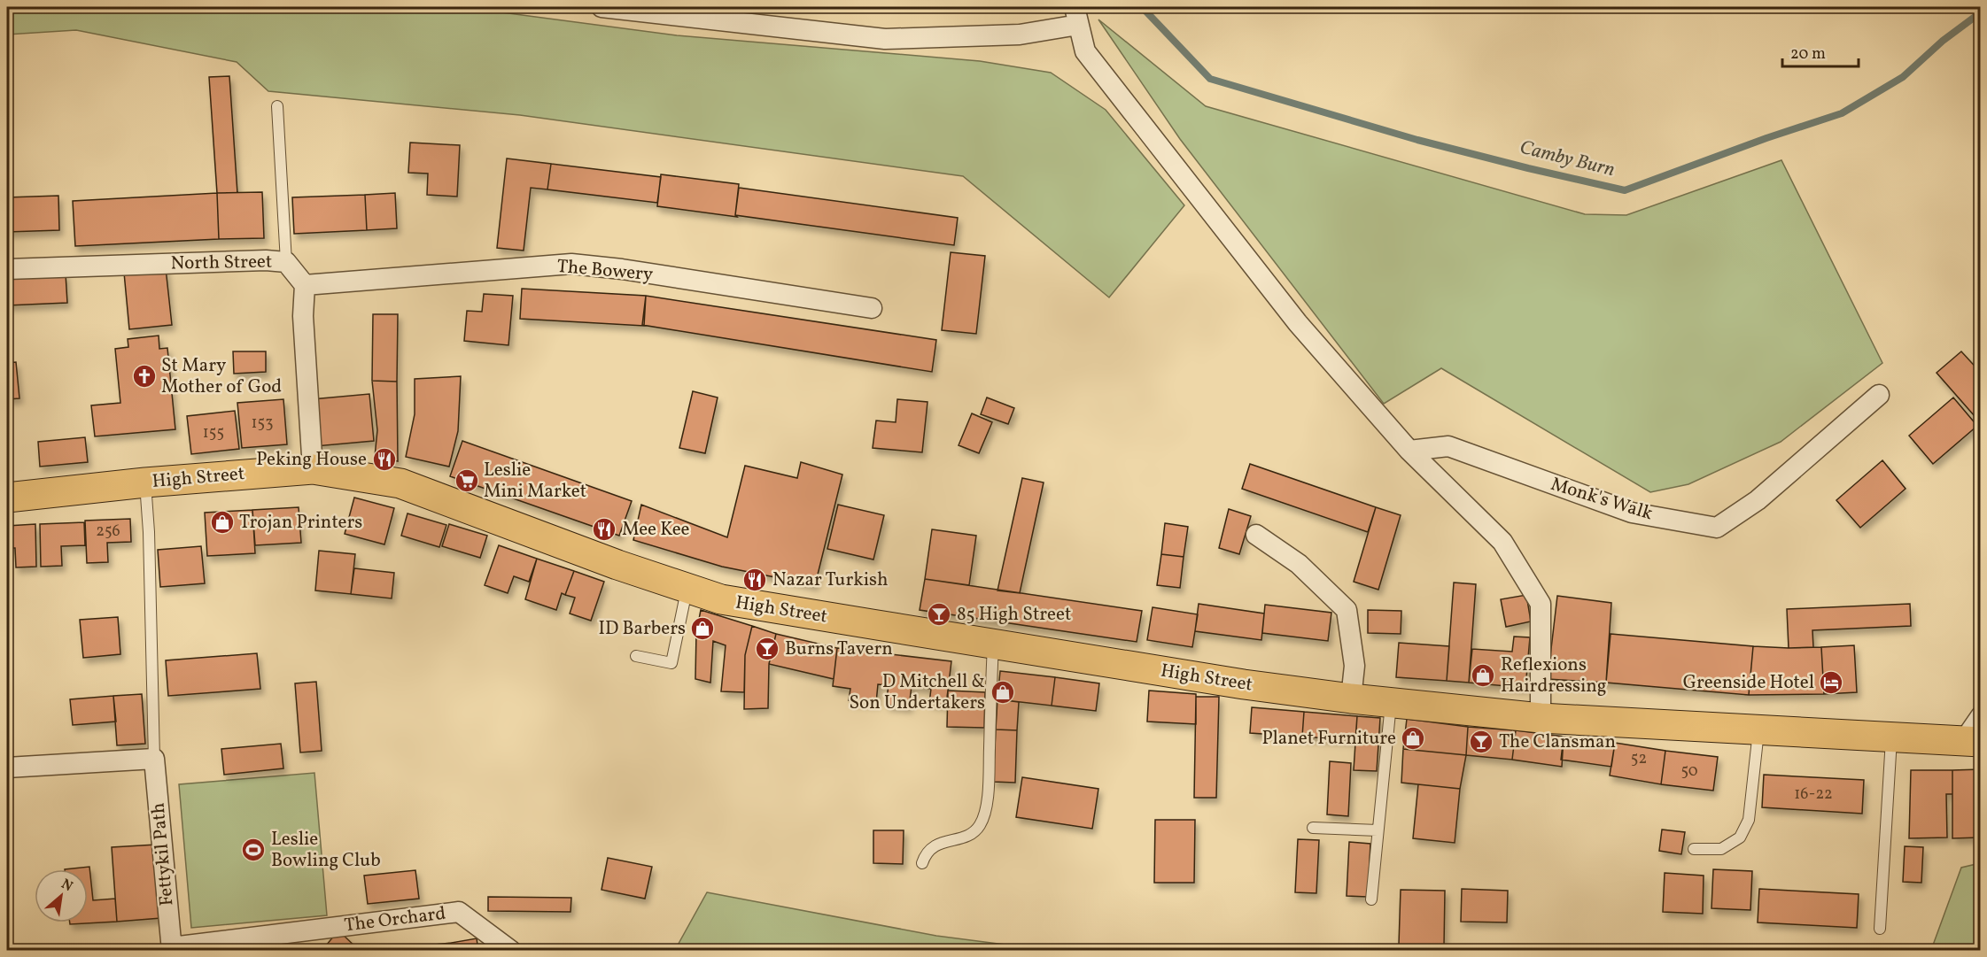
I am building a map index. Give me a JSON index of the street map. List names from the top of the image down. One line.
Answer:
{"streets":{"main road":["High Street"],"street":["North Street","The Bowery","Monk's Walk","Fettykil Path","The Orchard"]},"crossings":[["North Street","The Bowery"],["Fettykil Path","The Orchard"]],"water":["Camby Burn"],"places":{"church":["St Mary Mother of God"],"restaurant":["Peking House","Mee Kee","Nazar Turkish"],"supermarket":["Leslie Mini Market"],"shop":["Trojan Printers","ID Barbers","Reflexions Hairdressing","D Mitchell & Son Undertakers","Planet Furniture"],"bar":["85 High Street","Burns Tavern","The Clansman"],"hotel":["Greenside Hotel"],"sports":["Leslie Bowling Club"]},"house_numbers":["153","155","256","52","50","16-22"],"scale_bar":"20 m","north":"top right"}
